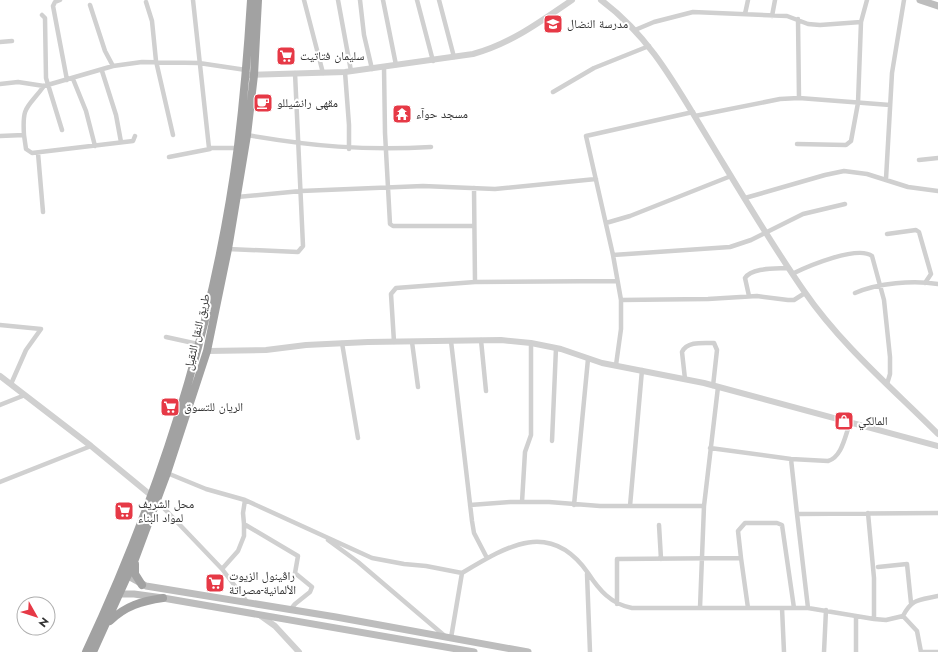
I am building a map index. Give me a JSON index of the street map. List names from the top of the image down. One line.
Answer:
{"streets":{"highway":["طريق النقل الثقيل"]},"places":{"school or university":["مدرسة النضال"],"supermarket":["سليمان فتاتيت","الريان للتسوق","محل الشريف لمواد البناء","راڤينول الزيوت الألمانية-مصراتة"],"cafe":["مقهى رانشيللو"],"temple":["مسجد حوآء"],"shop":["المالكي"]},"north":"bottom right"}
